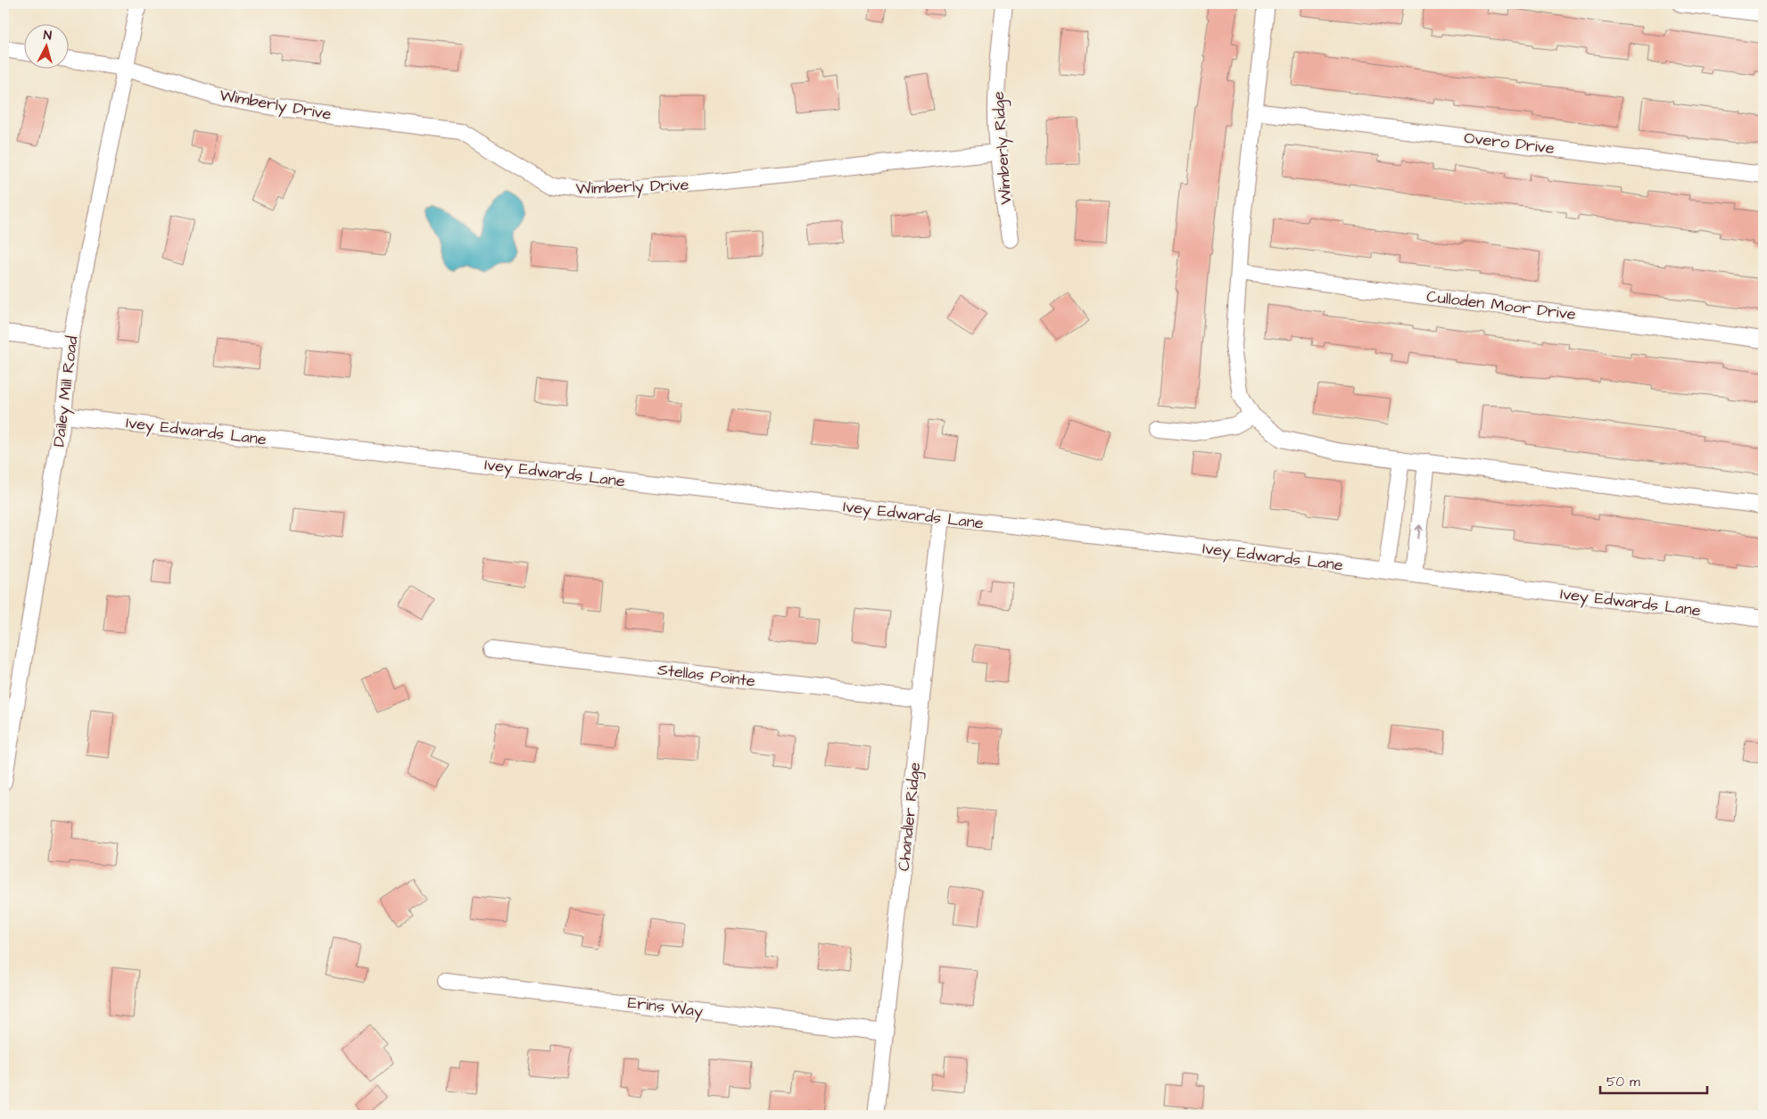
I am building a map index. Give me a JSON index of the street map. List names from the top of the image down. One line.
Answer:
{"streets":{"street":["Wimberly Drive","Overo Drive","Wimberly Ridge","Culloden Moor Drive","Dailey Mill Road","Ivey Edwards Lane","Stellas Pointe","Chandler Ridge","Erins Way"]},"crossings":[["Wimberly Drive","Wimberly Ridge"],["Wimberly Drive","Dailey Mill Road"],["Dailey Mill Road","Ivey Edwards Lane"],["Ivey Edwards Lane","Chandler Ridge"],["Stellas Pointe","Chandler Ridge"],["Chandler Ridge","Erins Way"]],"scale_bar":"50 m","north":"top"}
